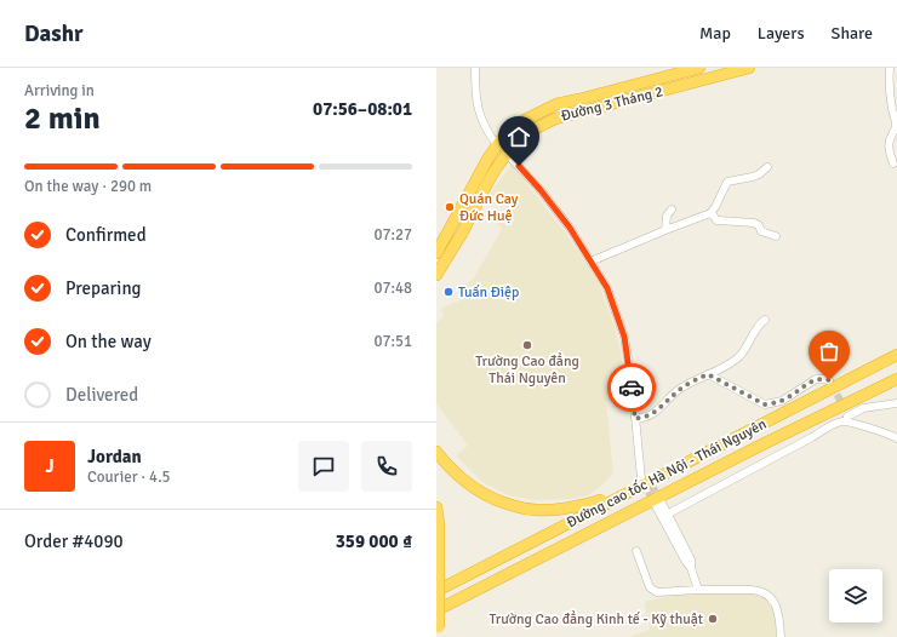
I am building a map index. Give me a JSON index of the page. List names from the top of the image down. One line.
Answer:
{"streets":{"highway":["Đường 3 Tháng 2","Đường cao tốc Hà Nội - Thái Nguyên"]},"places":["Quán Cay Đức Huệ","Tuấn Điệp","Trường Cao đẳng Thái Nguyên","Trường Cao đẳng Kinh tế - Kỹ thuật"],"page":{"header":"Dashr","nav":["Map","Layers","Share"],"heading":["2 min","Arriving in","07:56–08:01"],"panel":["Jordan","Courier · 4.5","Order #4090","359 000 ₫"],"bar":"On the way · 290 m","list":[["Confirmed","07:27"],["Preparing","07:48"],["On the way","07:51"],"Delivered"],"round":"J"}}
